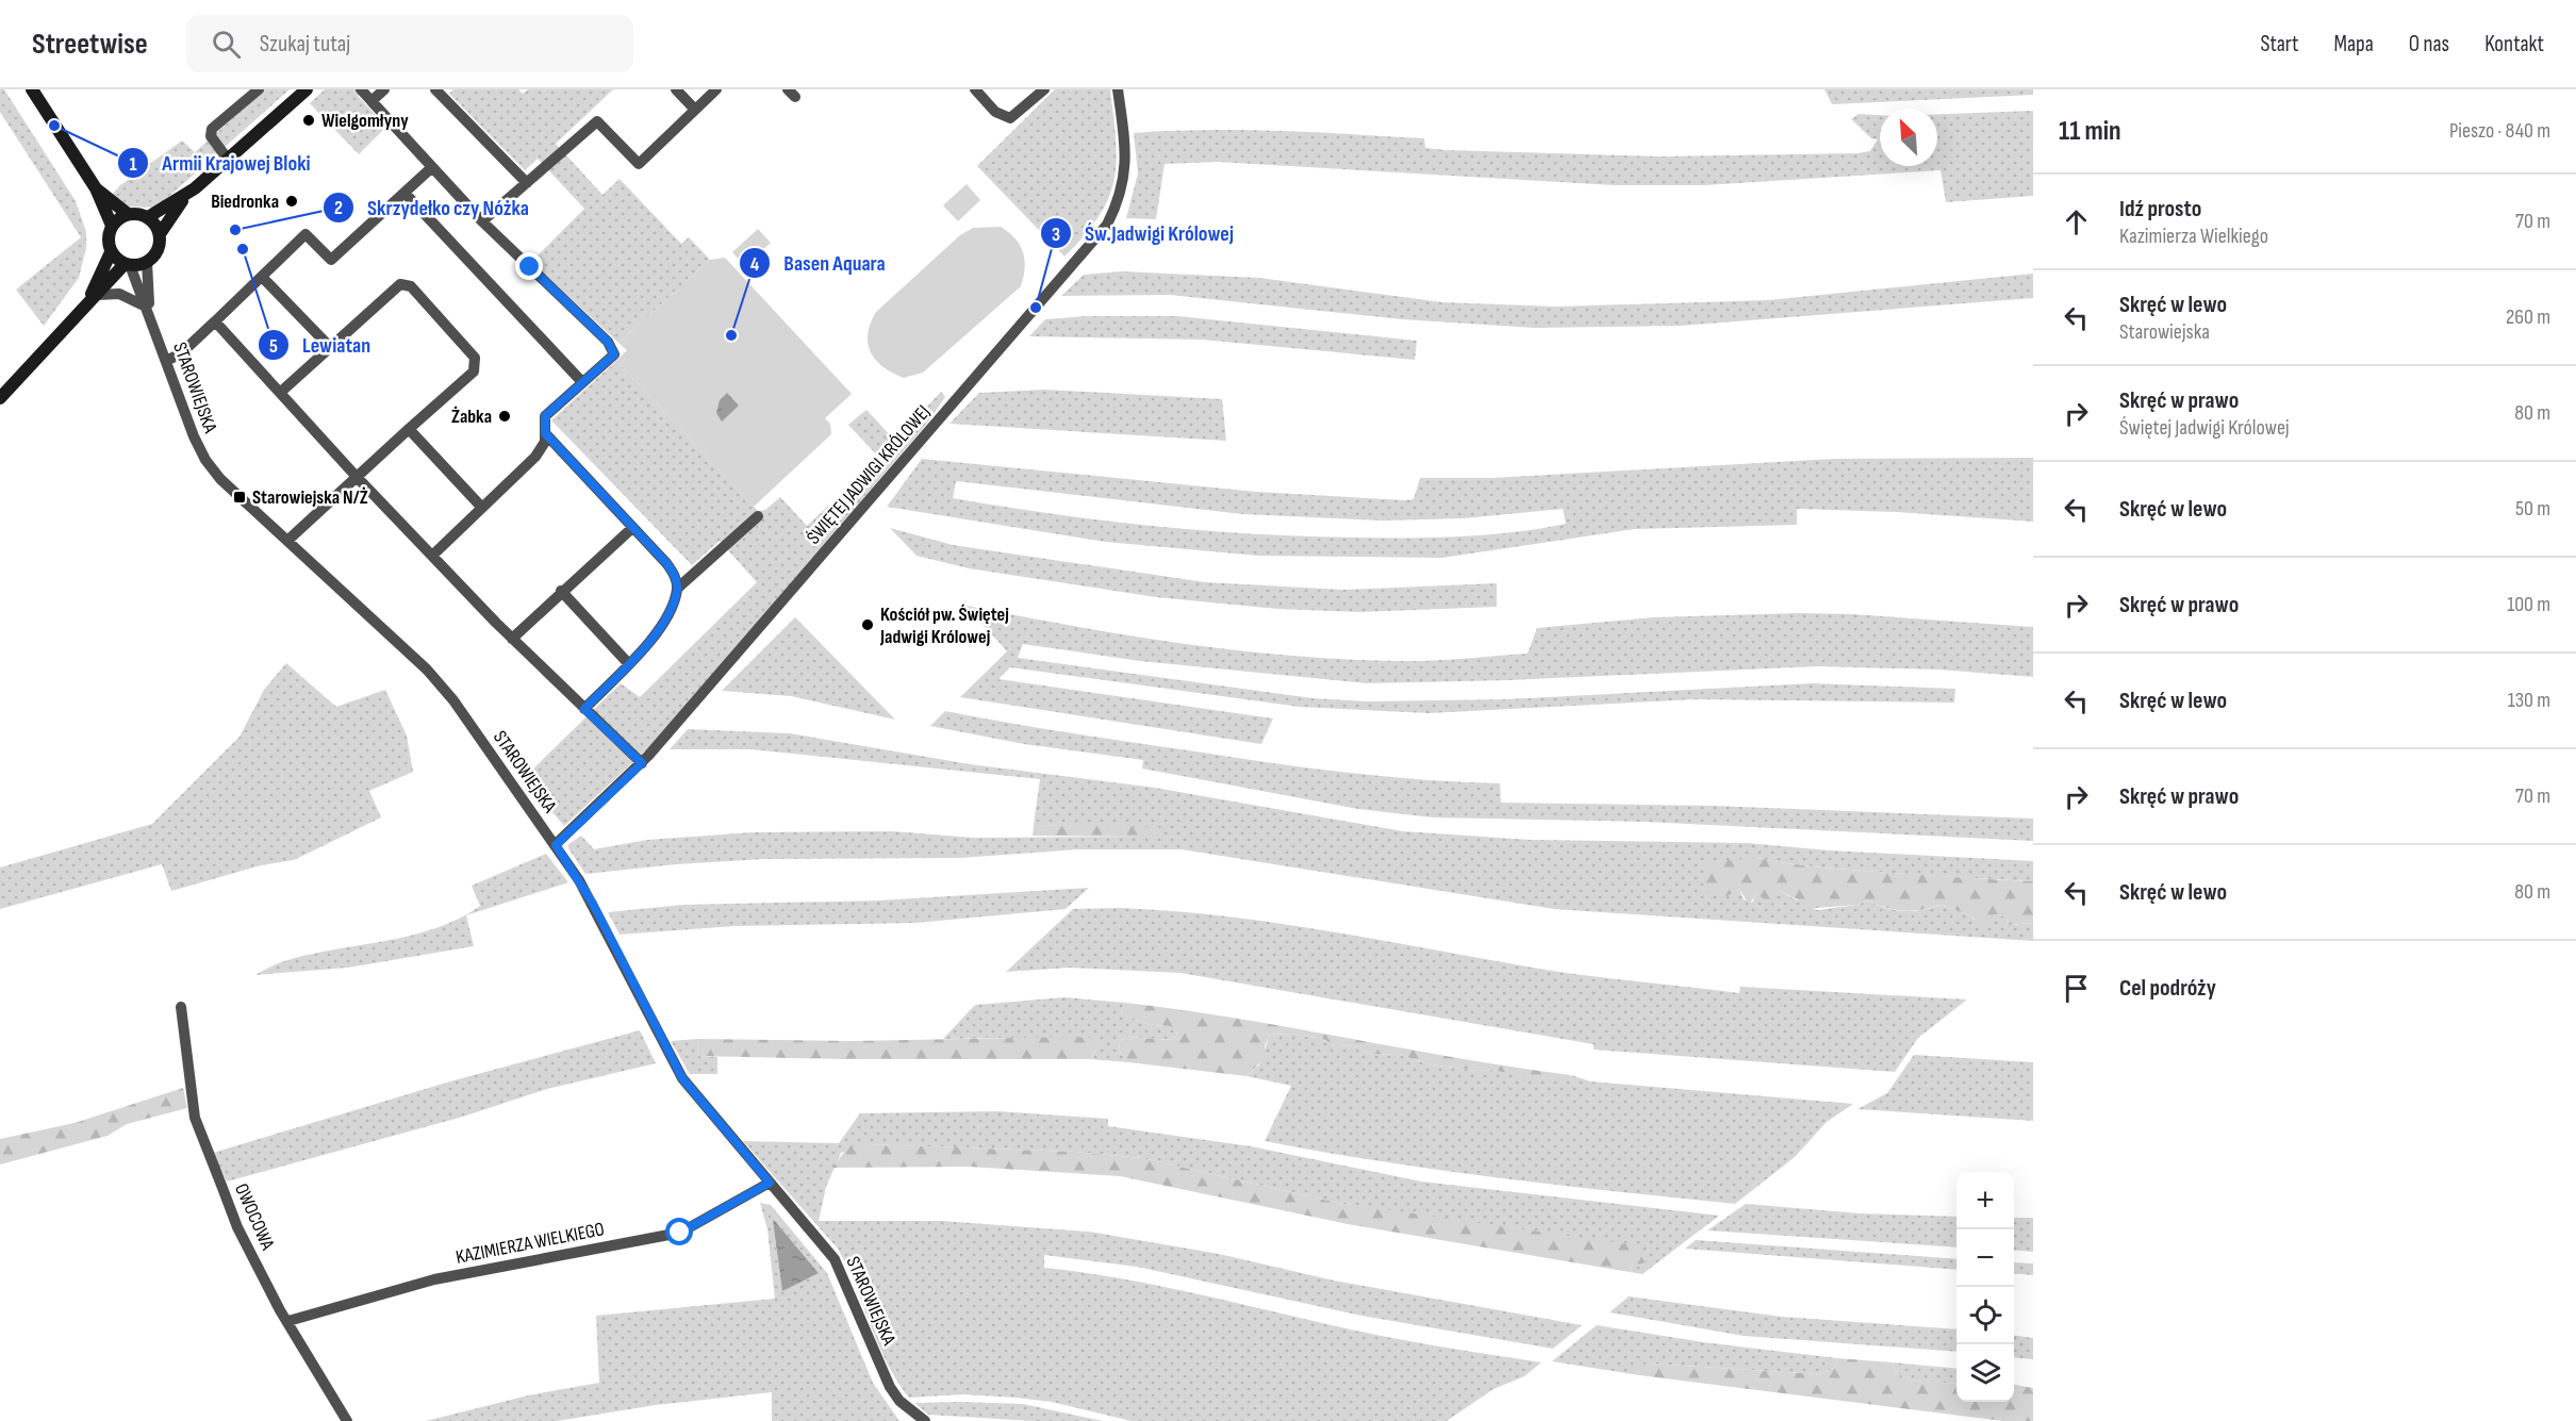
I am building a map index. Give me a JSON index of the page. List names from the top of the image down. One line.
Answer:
{"streets":{"street":["STAROWIEJSKA","ŚWIĘTEJ JADWIGI KRÓLOWEJ","OWOCOWA","KAZIMIERZA WIELKIEGO"]},"crossings":[["STAROWIEJSKA","ŚWIĘTEJ JADWIGI KRÓLOWEJ"],["STAROWIEJSKA","KAZIMIERZA WIELKIEGO"],["OWOCOWA","KAZIMIERZA WIELKIEGO"]],"places":{"other":["Wielgomłyny","Armii Krajowej Bloki","Biedronka","Skrzydełko czy Nóżka","Lewiatan","Św.Jadwigi Królowej","Basen Aquara","Żabka","Kościół pw. Świętej Jadwigi Królowej"],"transit":["Starowiejska N/Ż"]},"north":"top left","page":{"header":"Streetwise","search":"Szukaj tutaj","nav":["Start","Mapa","O nas","Kontakt"],"heading":["11 min","Pieszo · 840 m"],"list":[["Idź prosto","Kazimierza Wielkiego","70 m"],["Skręć w lewo","Starowiejska","260 m"],["Skręć w prawo","Świętej Jadwigi Królowej","80 m"],["Skręć w lewo","50 m"],["Skręć w prawo","100 m"],["Skręć w lewo","130 m"],["Skręć w prawo","70 m"],["Skręć w lewo","80 m"],"Cel podróży"],"map_buttons":["+","−"]}}
